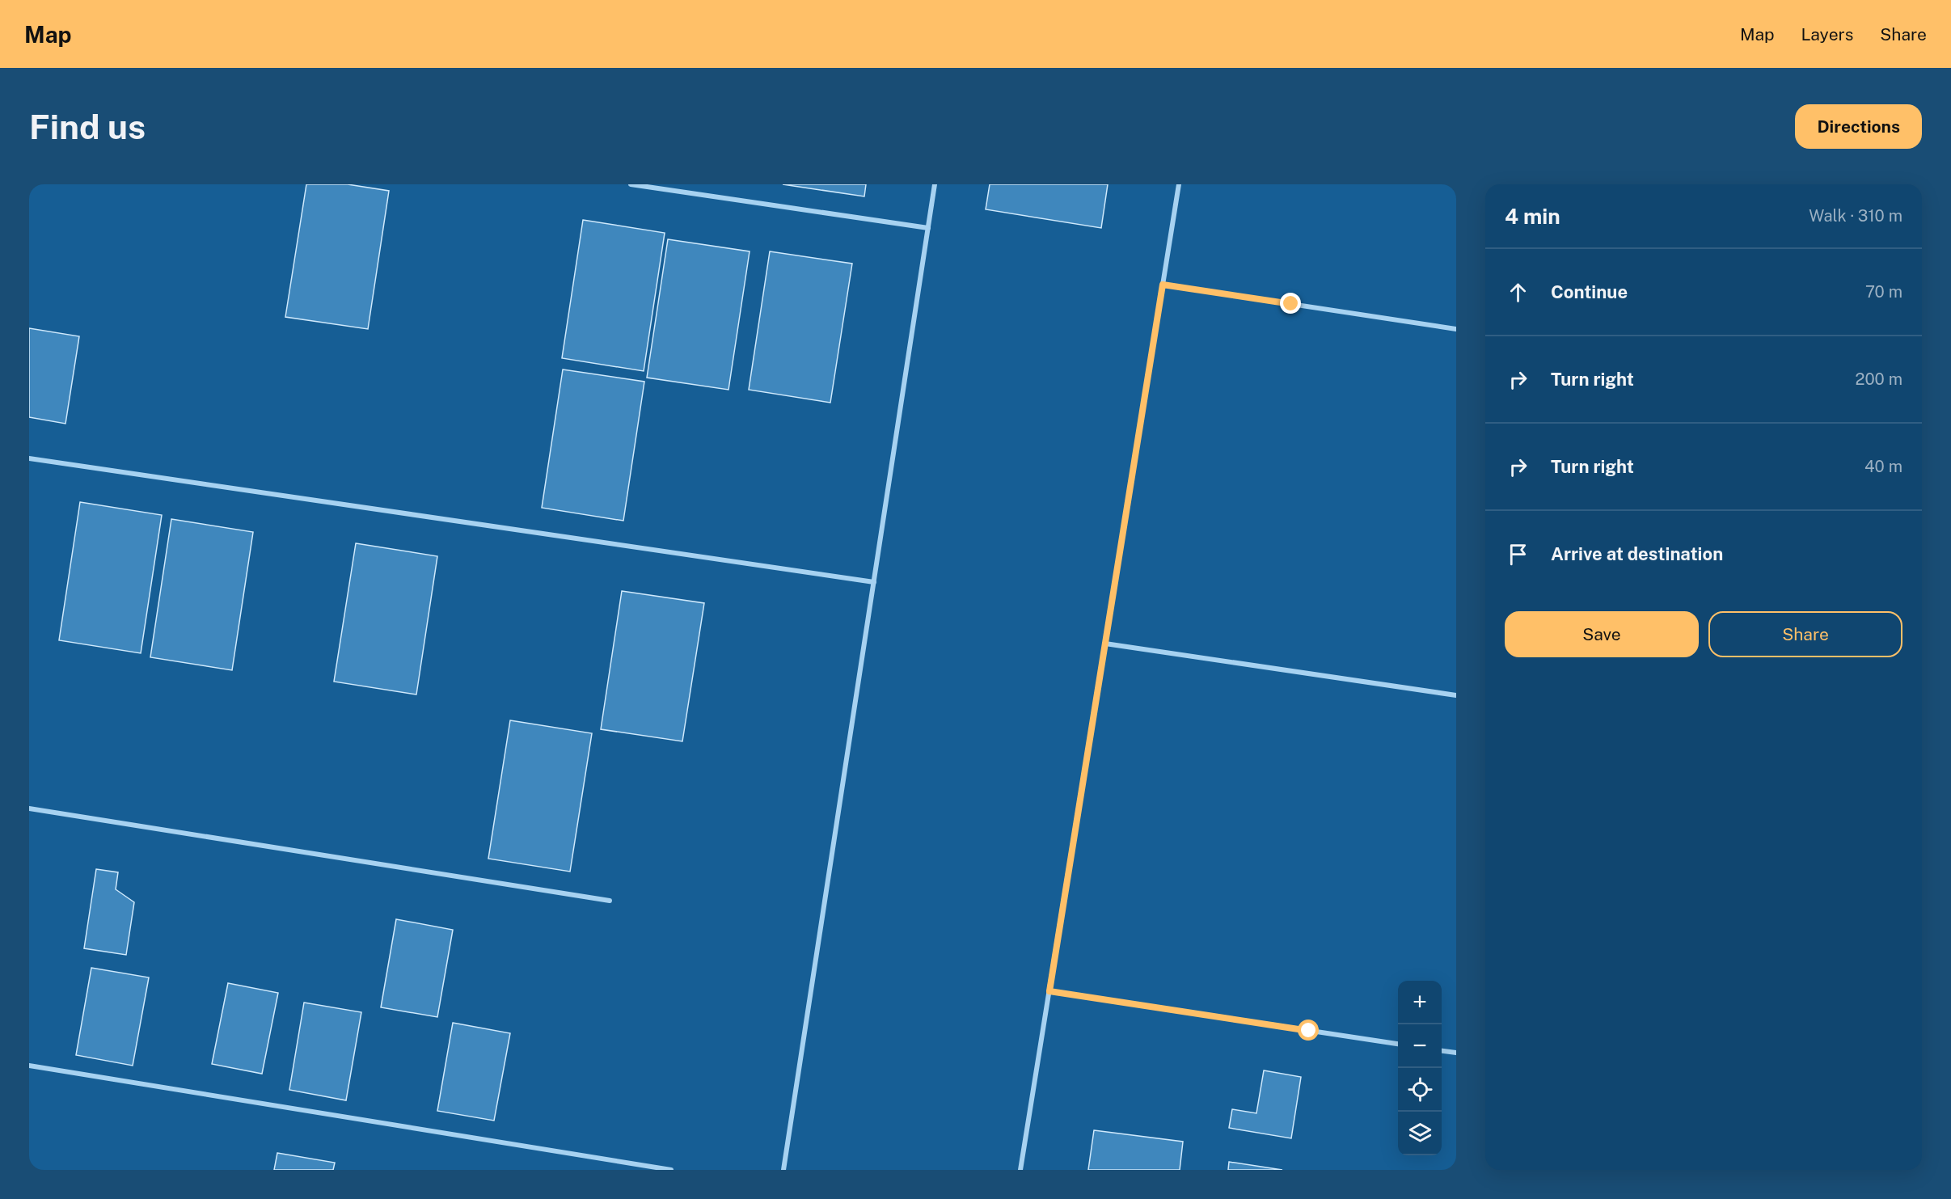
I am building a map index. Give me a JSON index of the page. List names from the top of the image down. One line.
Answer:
{"page":{"header":"Map","nav":["Map","Layers","Share"],"buttons":["Directions",["Save","Share"]],"title":"Find us","heading":["4 min","Walk · 310 m"],"list":[["Continue","70 m"],["Turn right","200 m"],["Turn right","40 m"],"Arrive at destination"],"map_buttons":["+","−"]}}
